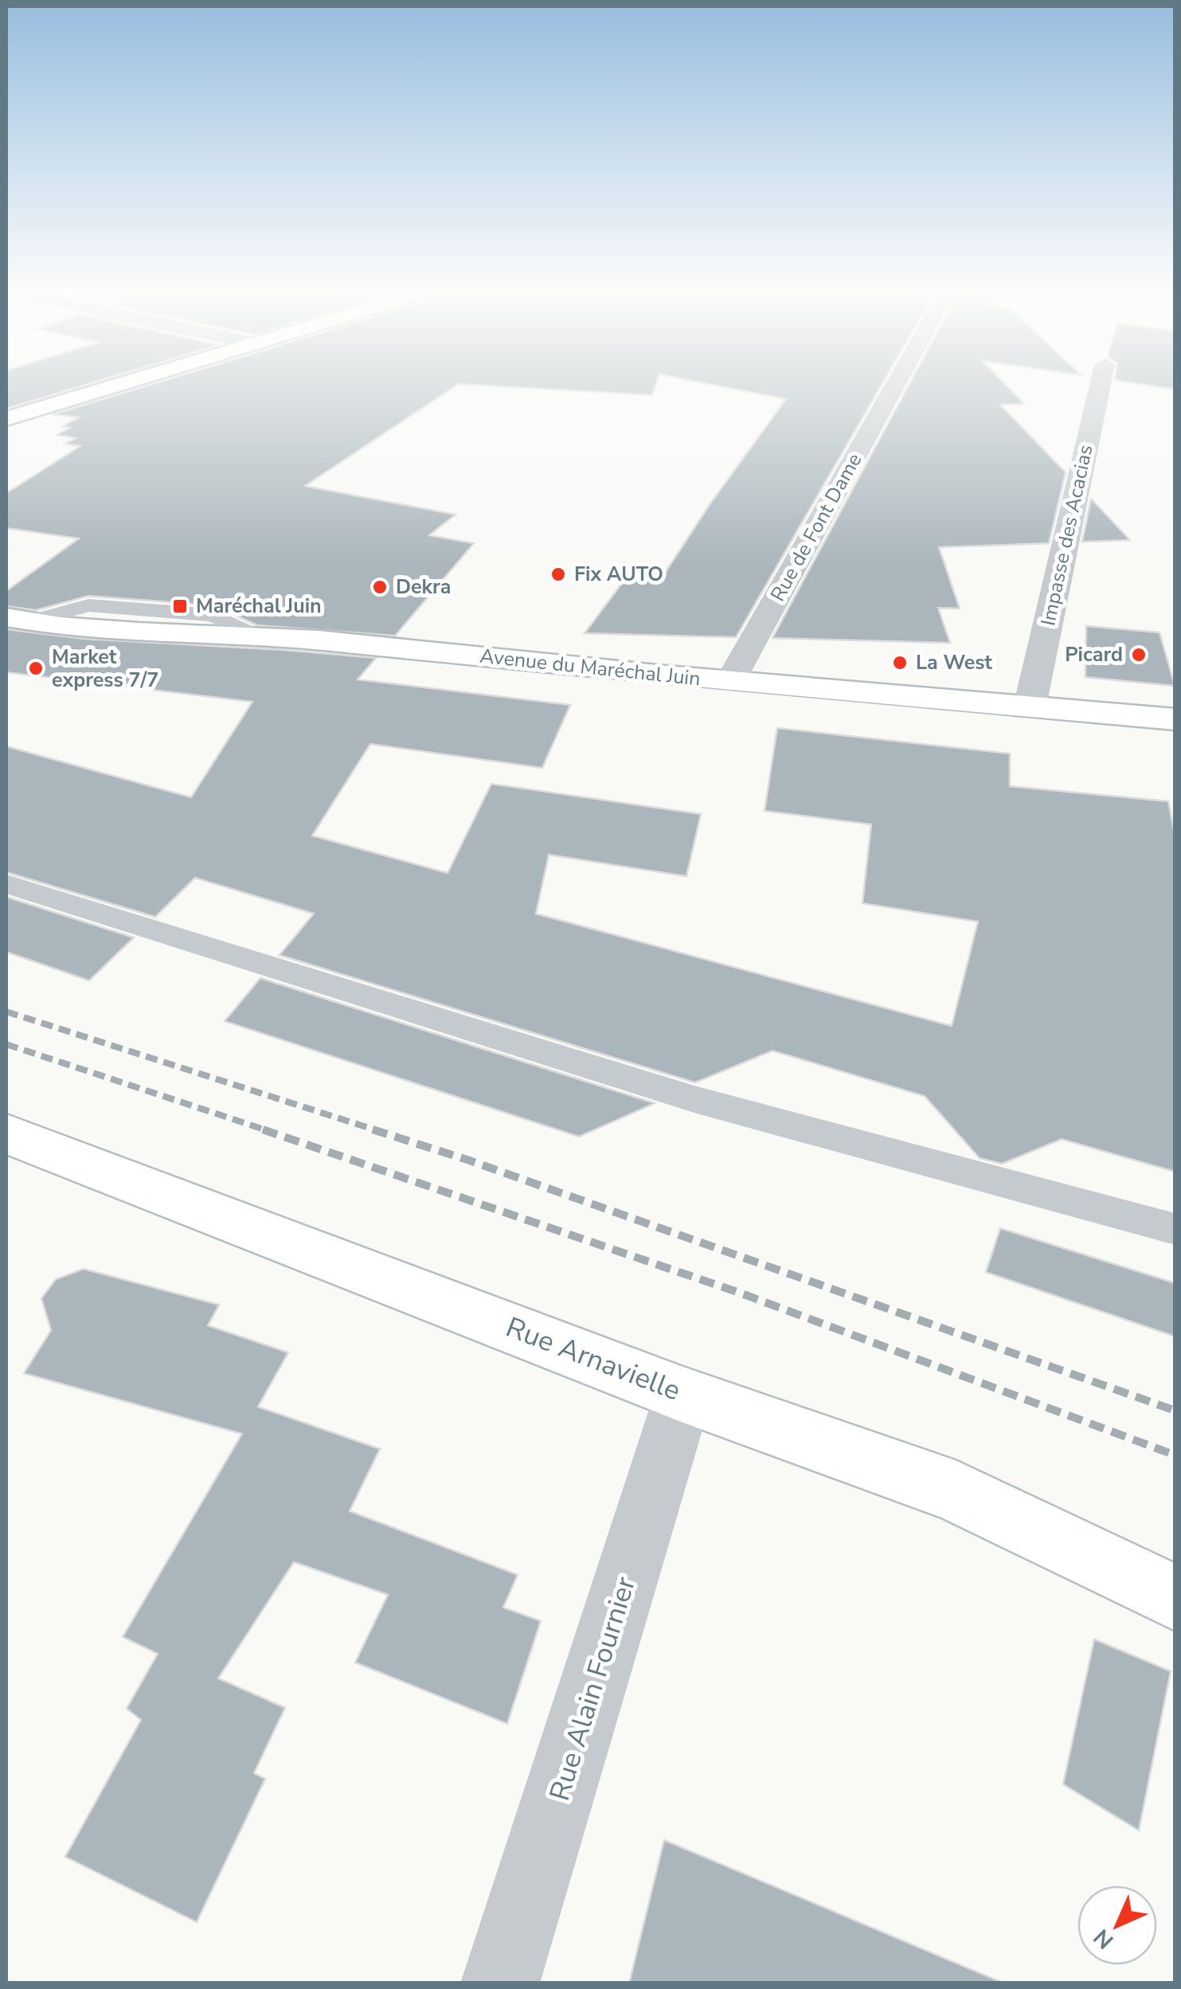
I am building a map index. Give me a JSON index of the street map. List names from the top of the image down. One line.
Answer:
{"streets":{"street":["Rue de Font Dame","Impasse des Acacias","Avenue du Maréchal Juin","Rue Arnavielle","Rue Alain Fournier"]},"crossings":[["Rue de Font Dame","Avenue du Maréchal Juin"],["Impasse des Acacias","Avenue du Maréchal Juin"],["Rue Arnavielle","Rue Alain Fournier"]],"places":{"other":["Fix AUTO","Dekra","Picard","La West","Market express 7/7"],"transit":["Maréchal Juin"]},"north":"bottom left"}
